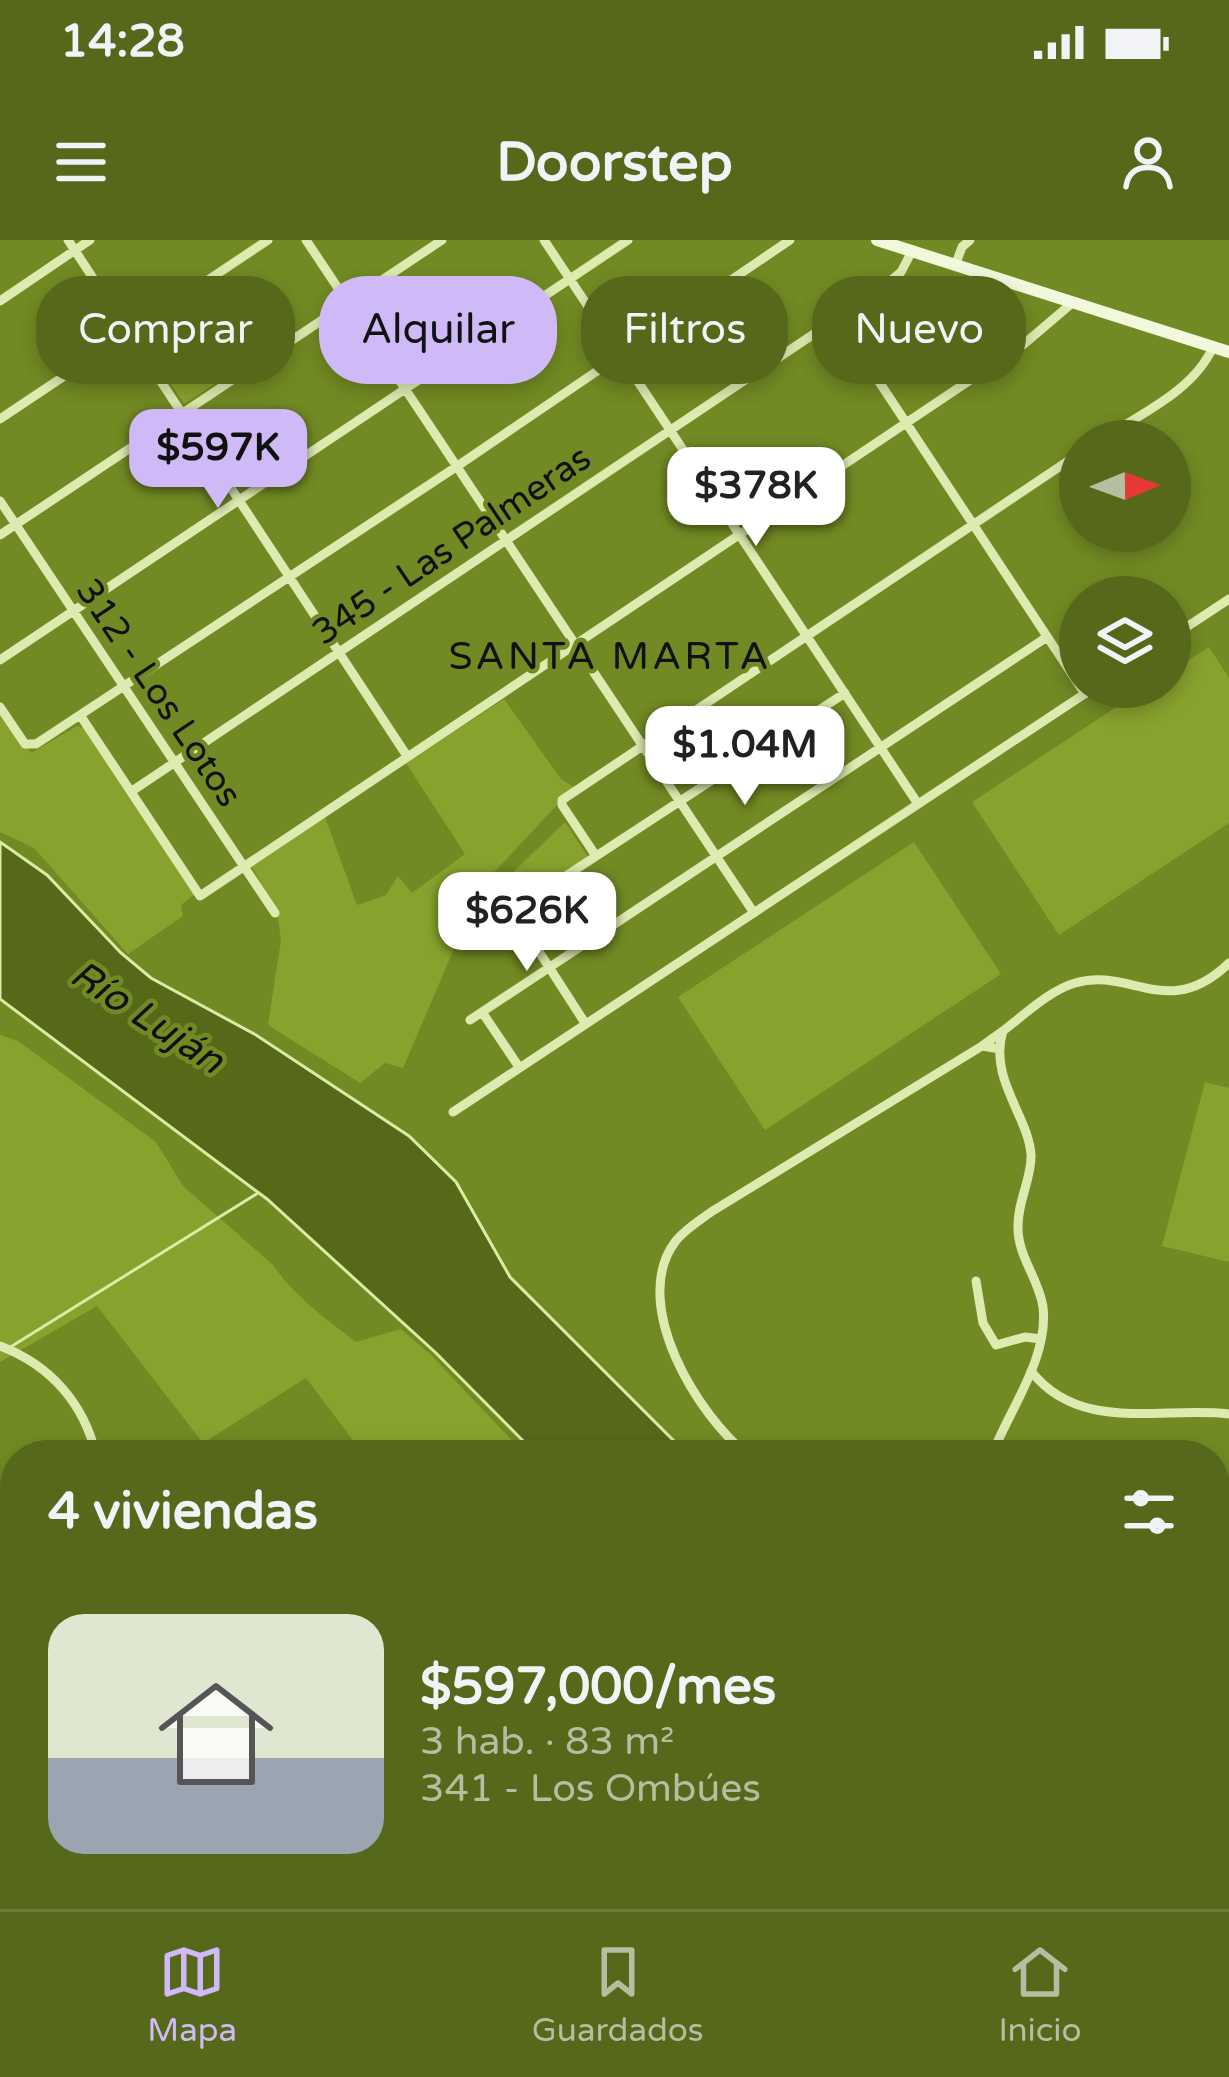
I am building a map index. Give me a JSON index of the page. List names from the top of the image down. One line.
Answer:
{"streets":{"street":["345 - Las Palmeras","312 - Los Lotos"]},"crossings":[["345 - Las Palmeras","312 - Los Lotos"]],"districts":["SANTA MARTA"],"water":["Río Luján"],"north":"right","page":{"status":"14:28","header":"Doorstep","chip":["Comprar","Alquilar","Filtros","Nuevo"],"price":["$597K","$378K","$1.04M","$626K"],"heading":"4 viviendas","list":[{"name":"$597,000/mes","note":"3 hab. · 83 m² · 341 - Los Ombúes"}],"tabs":["Mapa","Guardados","Inicio"]}}
